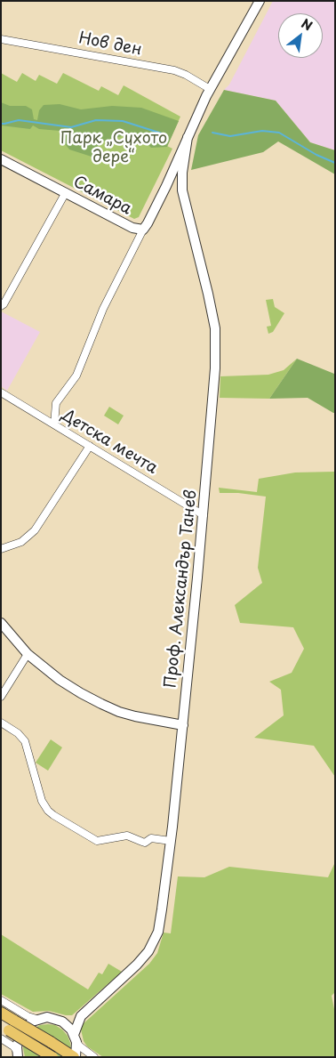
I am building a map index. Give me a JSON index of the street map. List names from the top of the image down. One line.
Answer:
{"streets":{"street":["Нов ден","Самара","Детска мечта","Проф. Александър Танев"]},"crossings":[["Детска мечта","Проф. Александър Танев"]],"parks":["Парк „Сухото дере“"],"north":"top right"}
